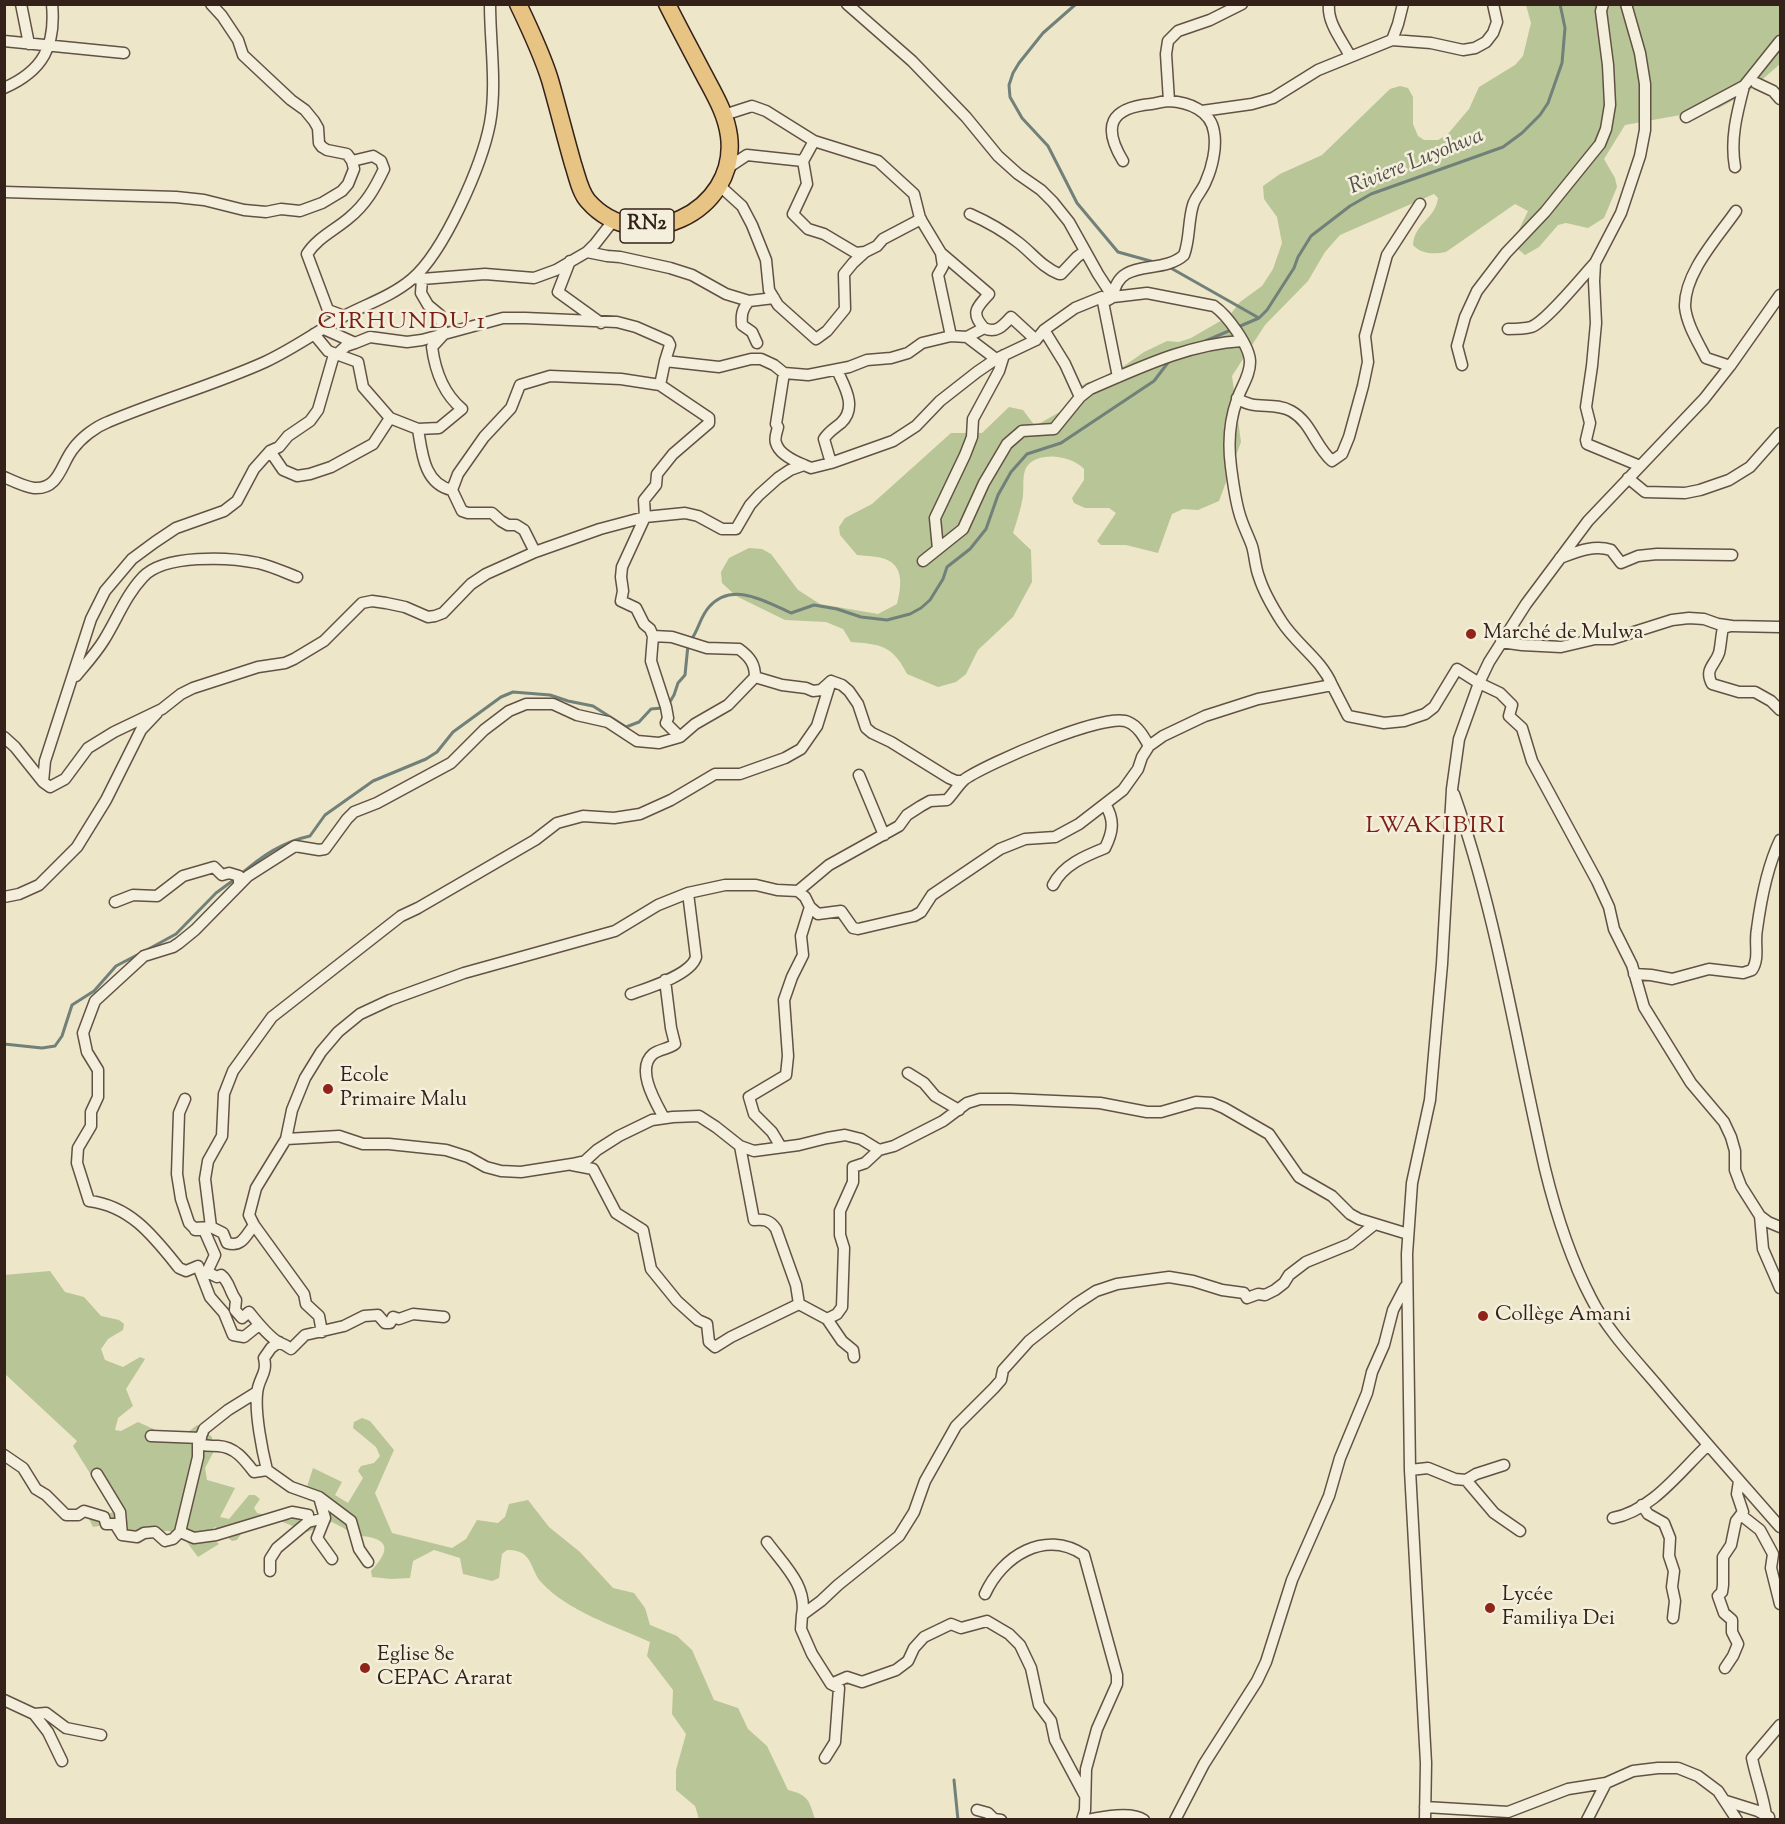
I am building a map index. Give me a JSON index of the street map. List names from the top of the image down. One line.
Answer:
{"streets":{"highway":["RN2"]},"districts":["CIRHUNDU 1","LWAKIBIRI"],"water":["Riviere Luyohwa"],"places":["Marché de Mulwa","Ecole Primaire Malu","Collège Amani","Lycée Familiya Dei","Eglise 8e CEPAC Ararat"]}
